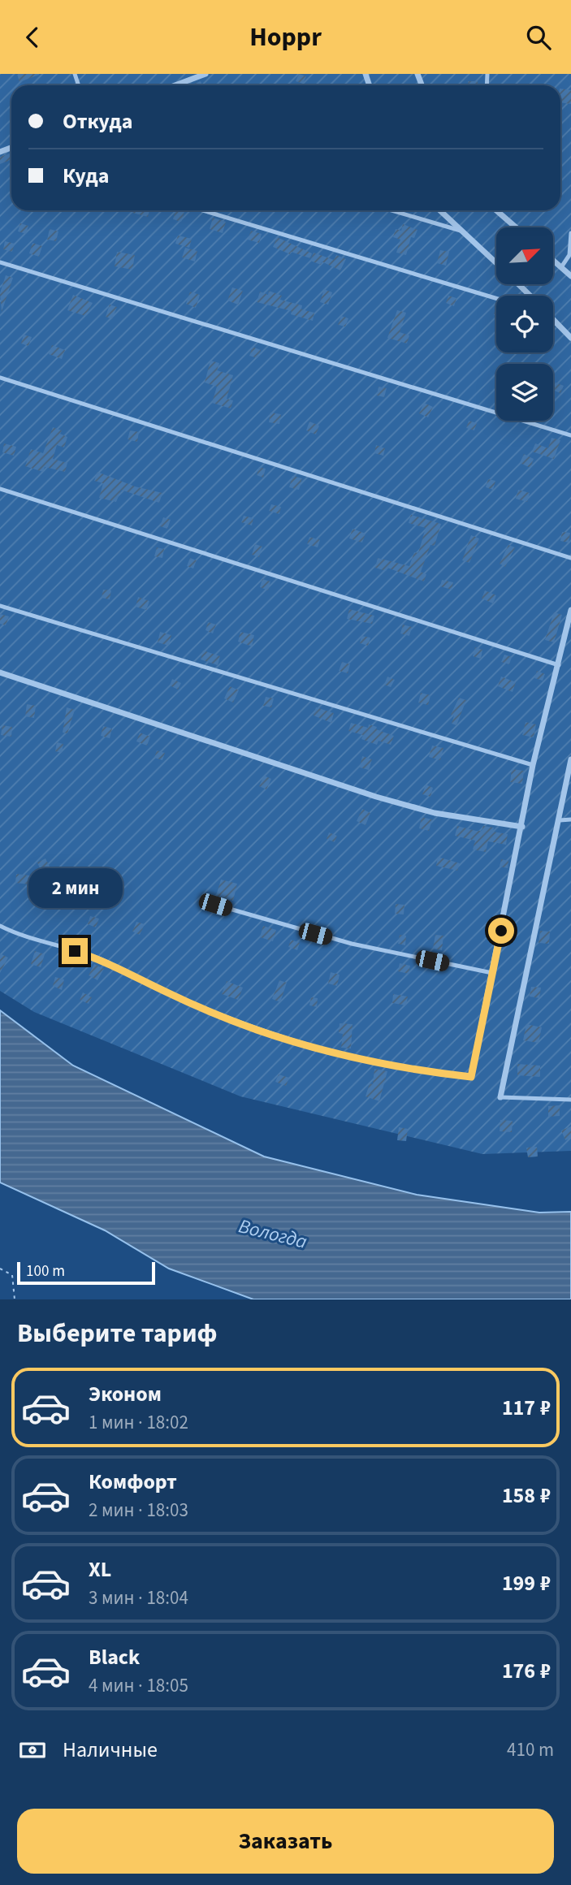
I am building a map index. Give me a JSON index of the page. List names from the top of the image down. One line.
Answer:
{"water":["Вологда"],"scale_bar":"100 m","north":"top right","page":{"header":"Hoppr","banner":["Откуда","Куда"],"bubble":"2 мин","scale":"100 m","heading":"Выберите тариф","list":[{"name":"Эконом","note":"1 мин · 18:02","value":"117 ₽"},{"name":"Комфорт","note":"2 мин · 18:03","value":"158 ₽"},{"name":"XL","note":"3 мин · 18:04","value":"199 ₽"},{"name":"Black","note":"4 мин · 18:05","value":"176 ₽"}],"pay":["Наличные","410 m"],"buttons":"Заказать"}}
